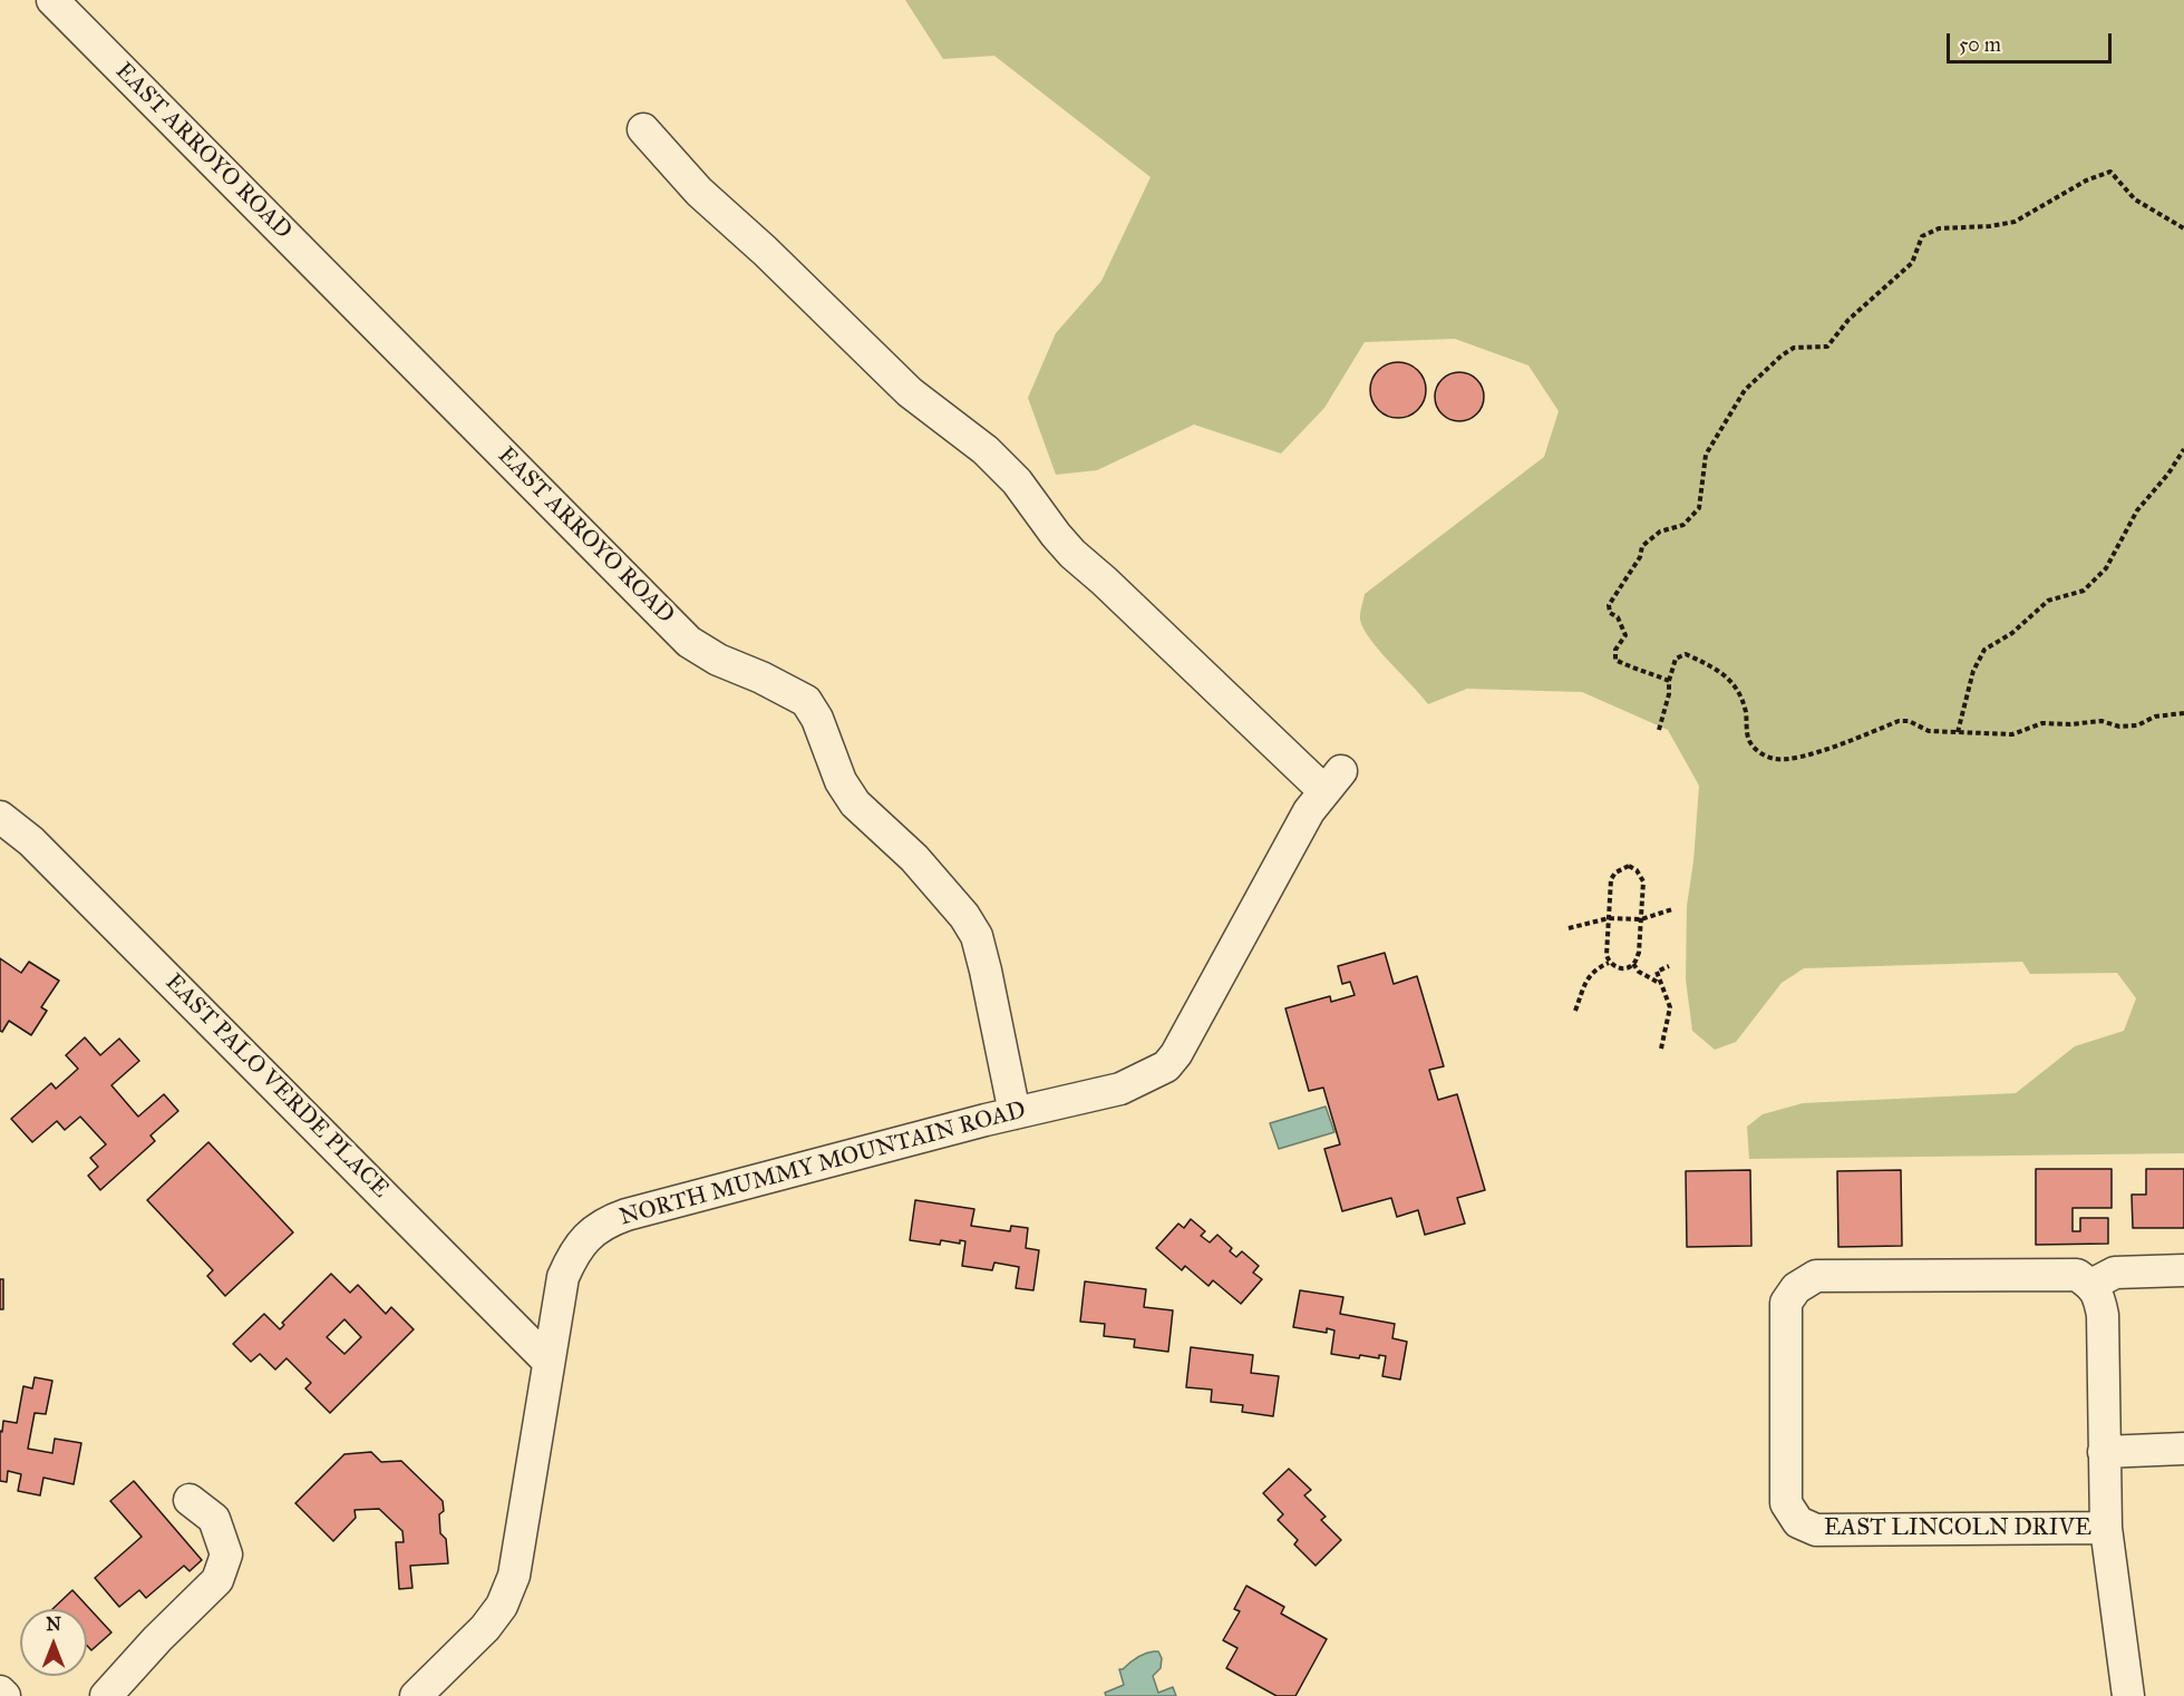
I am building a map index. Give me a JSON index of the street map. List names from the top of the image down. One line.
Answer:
{"streets":{"street":["EAST ARROYO ROAD","EAST PALO VERDE PLACE","NORTH MUMMY MOUNTAIN ROAD","EAST LINCOLN DRIVE"]},"crossings":[["EAST ARROYO ROAD","NORTH MUMMY MOUNTAIN ROAD"],["EAST PALO VERDE PLACE","NORTH MUMMY MOUNTAIN ROAD"]],"scale_bar":"50 m","north":"top"}
